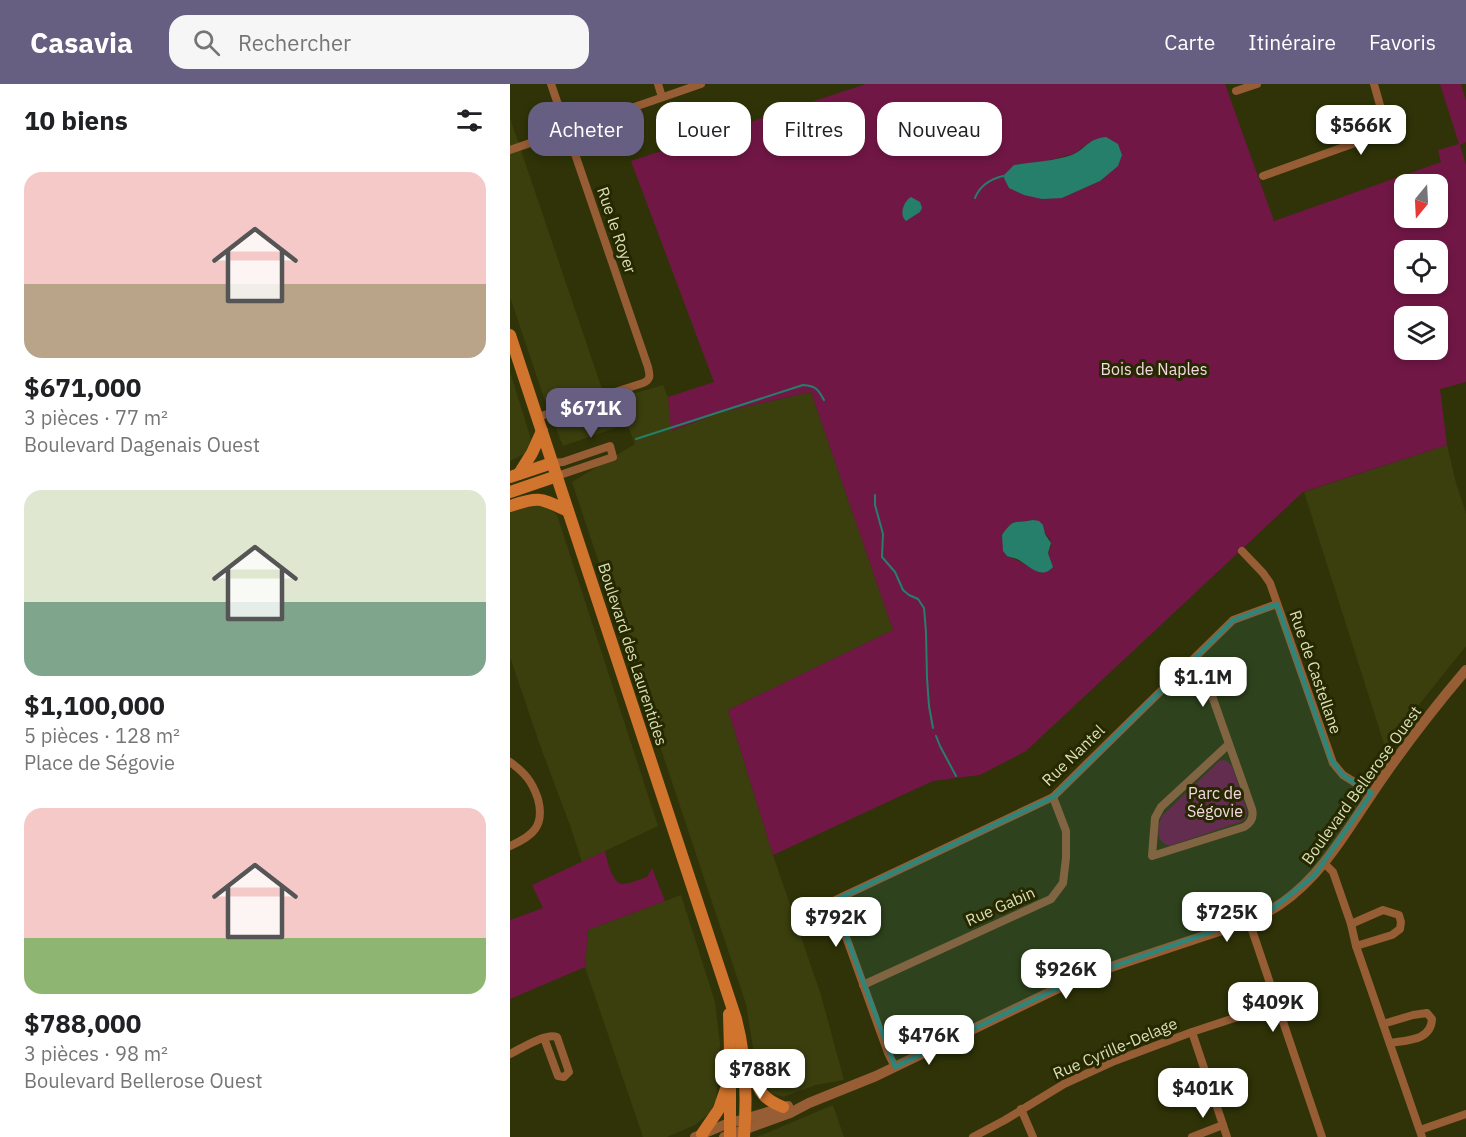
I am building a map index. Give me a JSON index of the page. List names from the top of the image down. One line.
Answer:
{"streets":{"main road":["Boulevard des Laurentides"],"street":["Rue le Royer","Rue de Castellane","Rue Nantel","Boulevard Bellerose Ouest","Rue Gabin","Rue Cyrille-Delage"]},"crossings":[["Rue le Royer","Boulevard des Laurentides"],["Boulevard des Laurentides","Boulevard Bellerose Ouest"],["Rue de Castellane","Rue Nantel"],["Rue de Castellane","Boulevard Bellerose Ouest"],["Rue Nantel","Rue Gabin"]],"parks":["Bois de Naples","Parc de Ségovie"],"north":"bottom","page":{"header":"Casavia","search":"Rechercher","nav":["Carte","Itinéraire","Favoris"],"heading":"10 biens","chip":["Acheter","Louer","Filtres","Nouveau"],"price":["$566K","$671K","$1.1M","$725K","$792K","$926K","$409K","$476K","$788K","$401K"],"list":[{"name":"$671,000","note":"3 pièces · 77 m² · Boulevard Dagenais Ouest"},{"name":"$1,100,000","note":"5 pièces · 128 m² · Place de Ségovie"},{"name":"$788,000","note":"3 pièces · 98 m² · Boulevard Bellerose Ouest"}]}}
